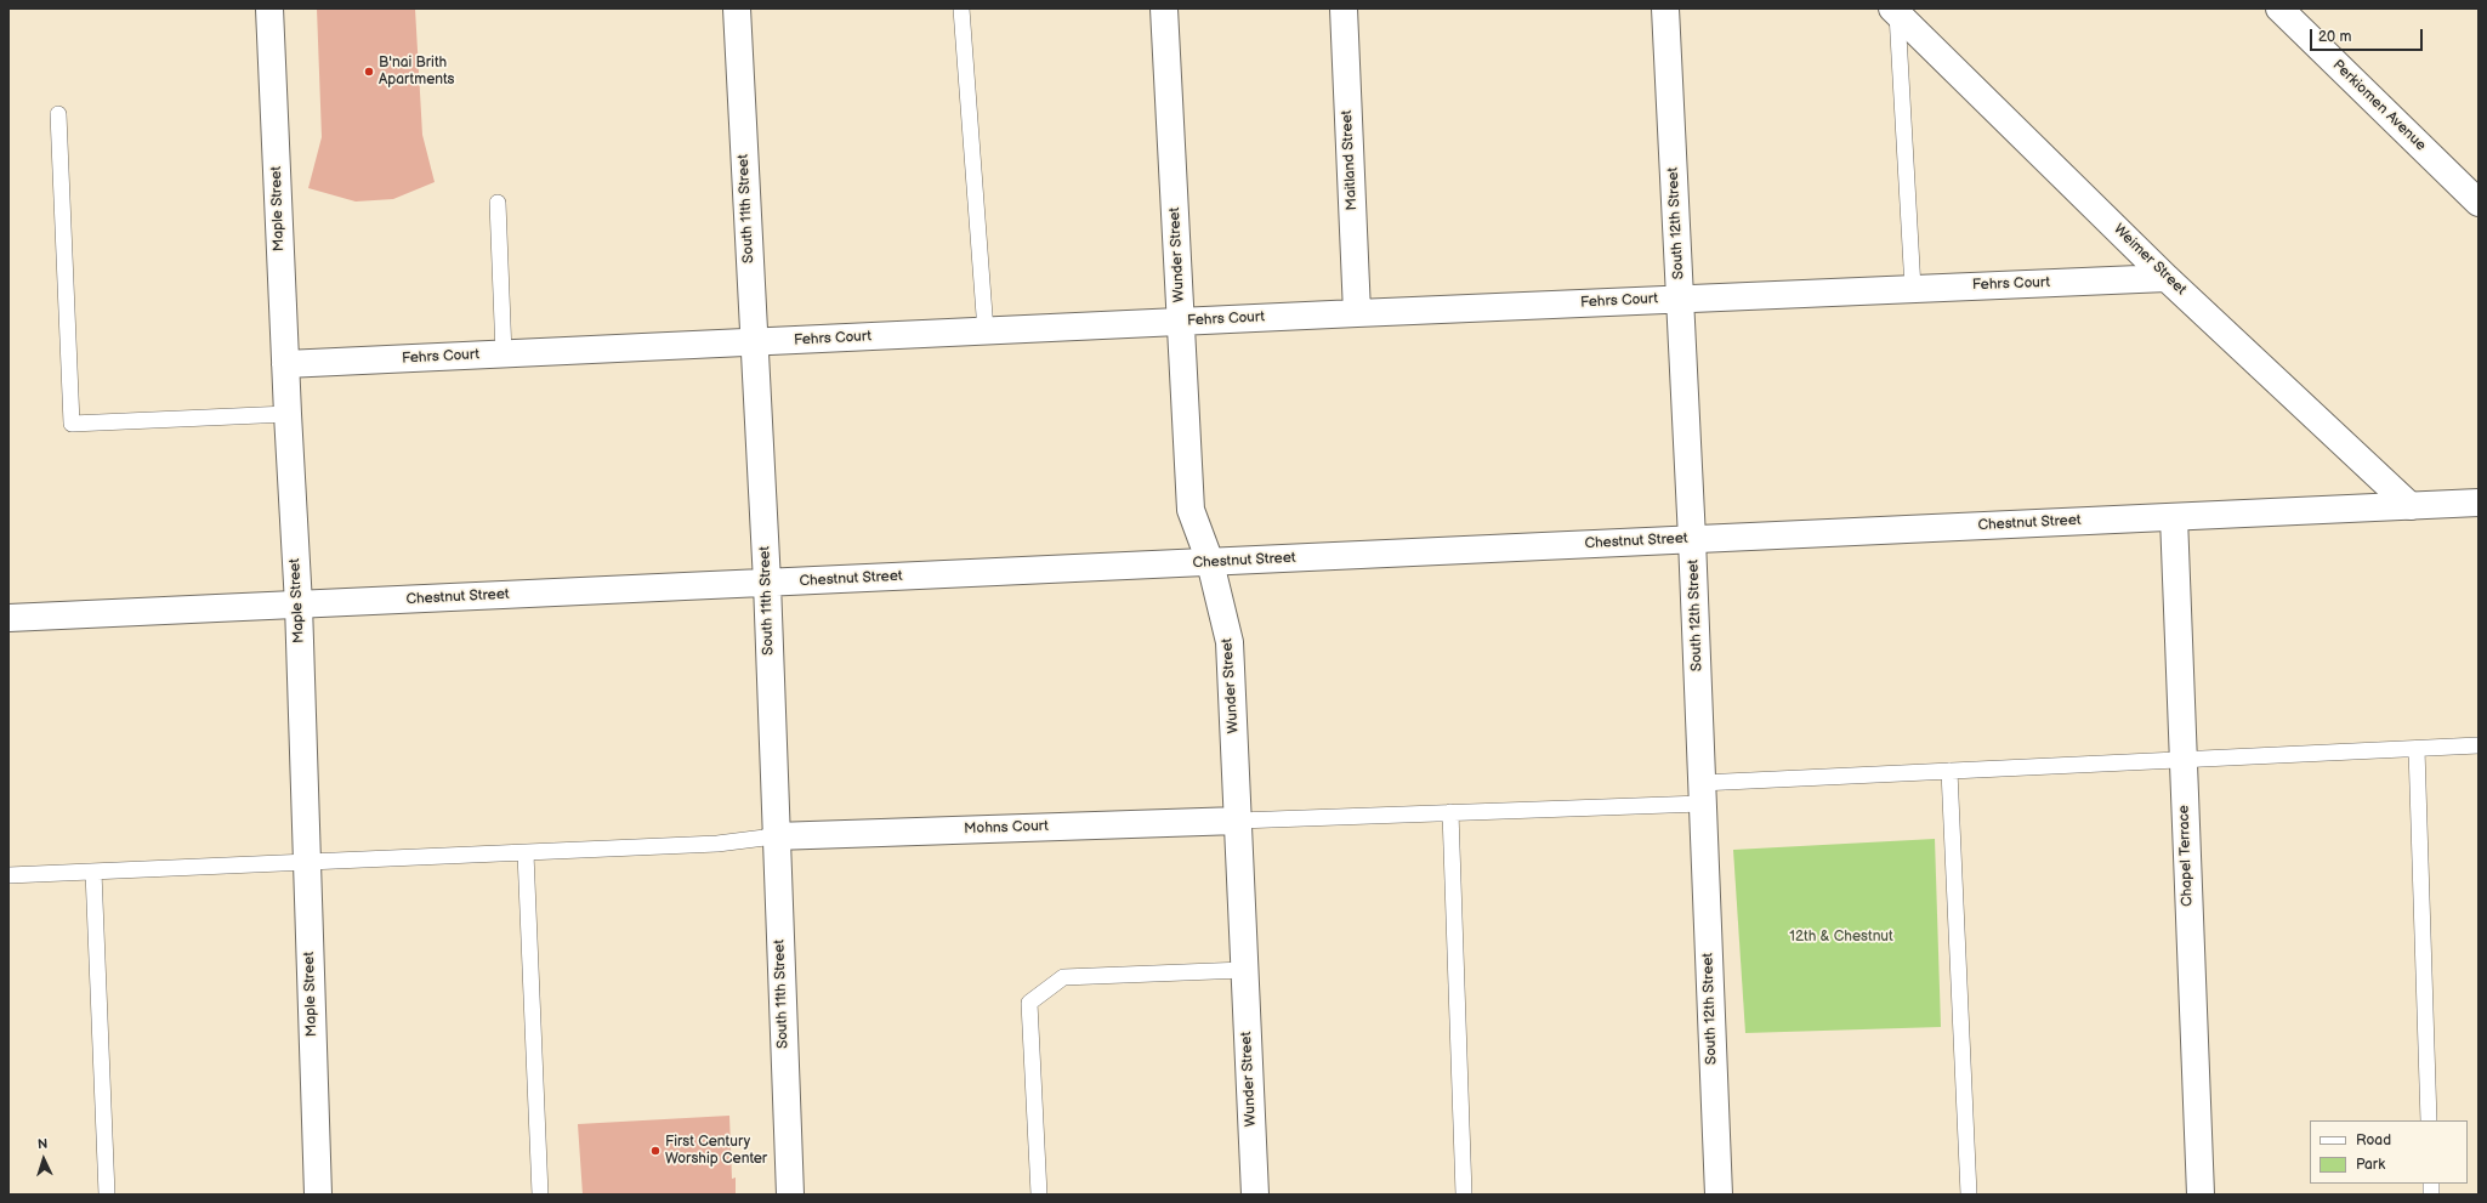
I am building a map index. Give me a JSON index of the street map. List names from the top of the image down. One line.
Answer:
{"streets":{"street":["Perkiomen Avenue","Maitland Street","Maple Street","South 11th Street","South 12th Street","Wunder Street","Weimer Street","Fehrs Court","Chestnut Street","Mohns Court","Chapel Terrace"]},"crossings":[["Maitland Street","Fehrs Court"],["Maple Street","Fehrs Court"],["Maple Street","Chestnut Street"],["South 11th Street","Fehrs Court"],["South 11th Street","Chestnut Street"],["South 11th Street","Mohns Court"],["South 12th Street","Fehrs Court"],["South 12th Street","Chestnut Street"],["Wunder Street","Fehrs Court"],["Wunder Street","Chestnut Street"],["Wunder Street","Mohns Court"],["Weimer Street","Fehrs Court"],["Weimer Street","Chestnut Street"],["Chestnut Street","Chapel Terrace"]],"parks":["12th & Chestnut"],"places":["B'nai Brith Apartments","First Century Worship Center"],"legend":["Road","Park"],"scale_bar":"20 m","north":"top"}
